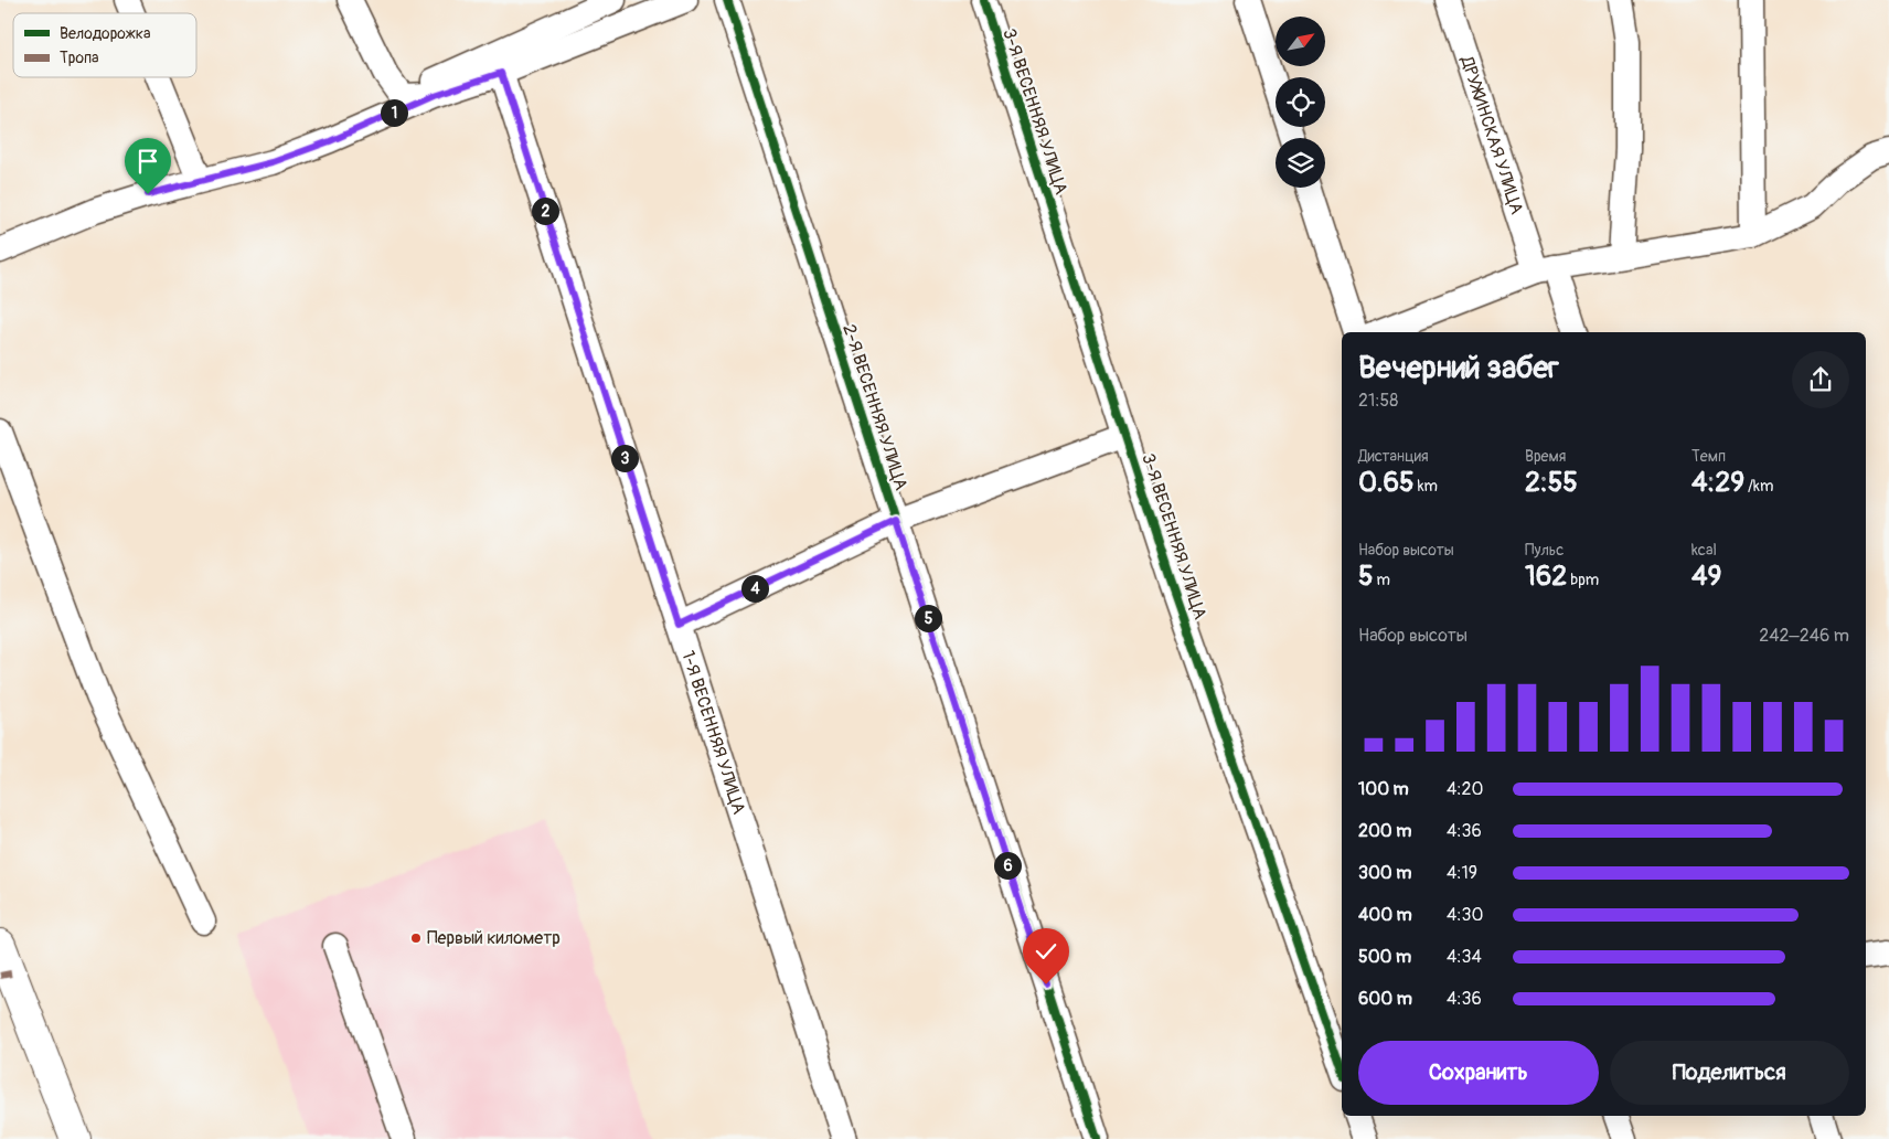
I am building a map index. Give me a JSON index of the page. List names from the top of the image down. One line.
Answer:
{"streets":{"street":["3-Я ВЕСЕННЯЯ УЛИЦА","ДРУЖИНСКАЯ УЛИЦА","2-Я ВЕСЕННЯЯ УЛИЦА","1-Я ВЕСЕННЯЯ УЛИЦА"]},"places":["Первый километр"],"legend":["Велодорожка","Тропа"],"north":"top right","page":{"pins":["1","2","3","4","5","6"],"heading":["Вечерний забег","21:58"],"stats":[["Дистанция","0.65 km"],["Время","2:55"],["Темп","4:29 /km"],["Набор высоты","5 m"],["Пульс","162 bpm"],["kcal","49"]],"chart":["Набор высоты","242–246 m"],"list":[{"name":"100 m","note":"4:20"},{"name":"200 m","note":"4:36"},{"name":"300 m","note":"4:19"},{"name":"400 m","note":"4:30"},{"name":"500 m","note":"4:34"},{"name":"600 m","note":"4:36"}],"buttons":["Сохранить","Поделиться"]}}
